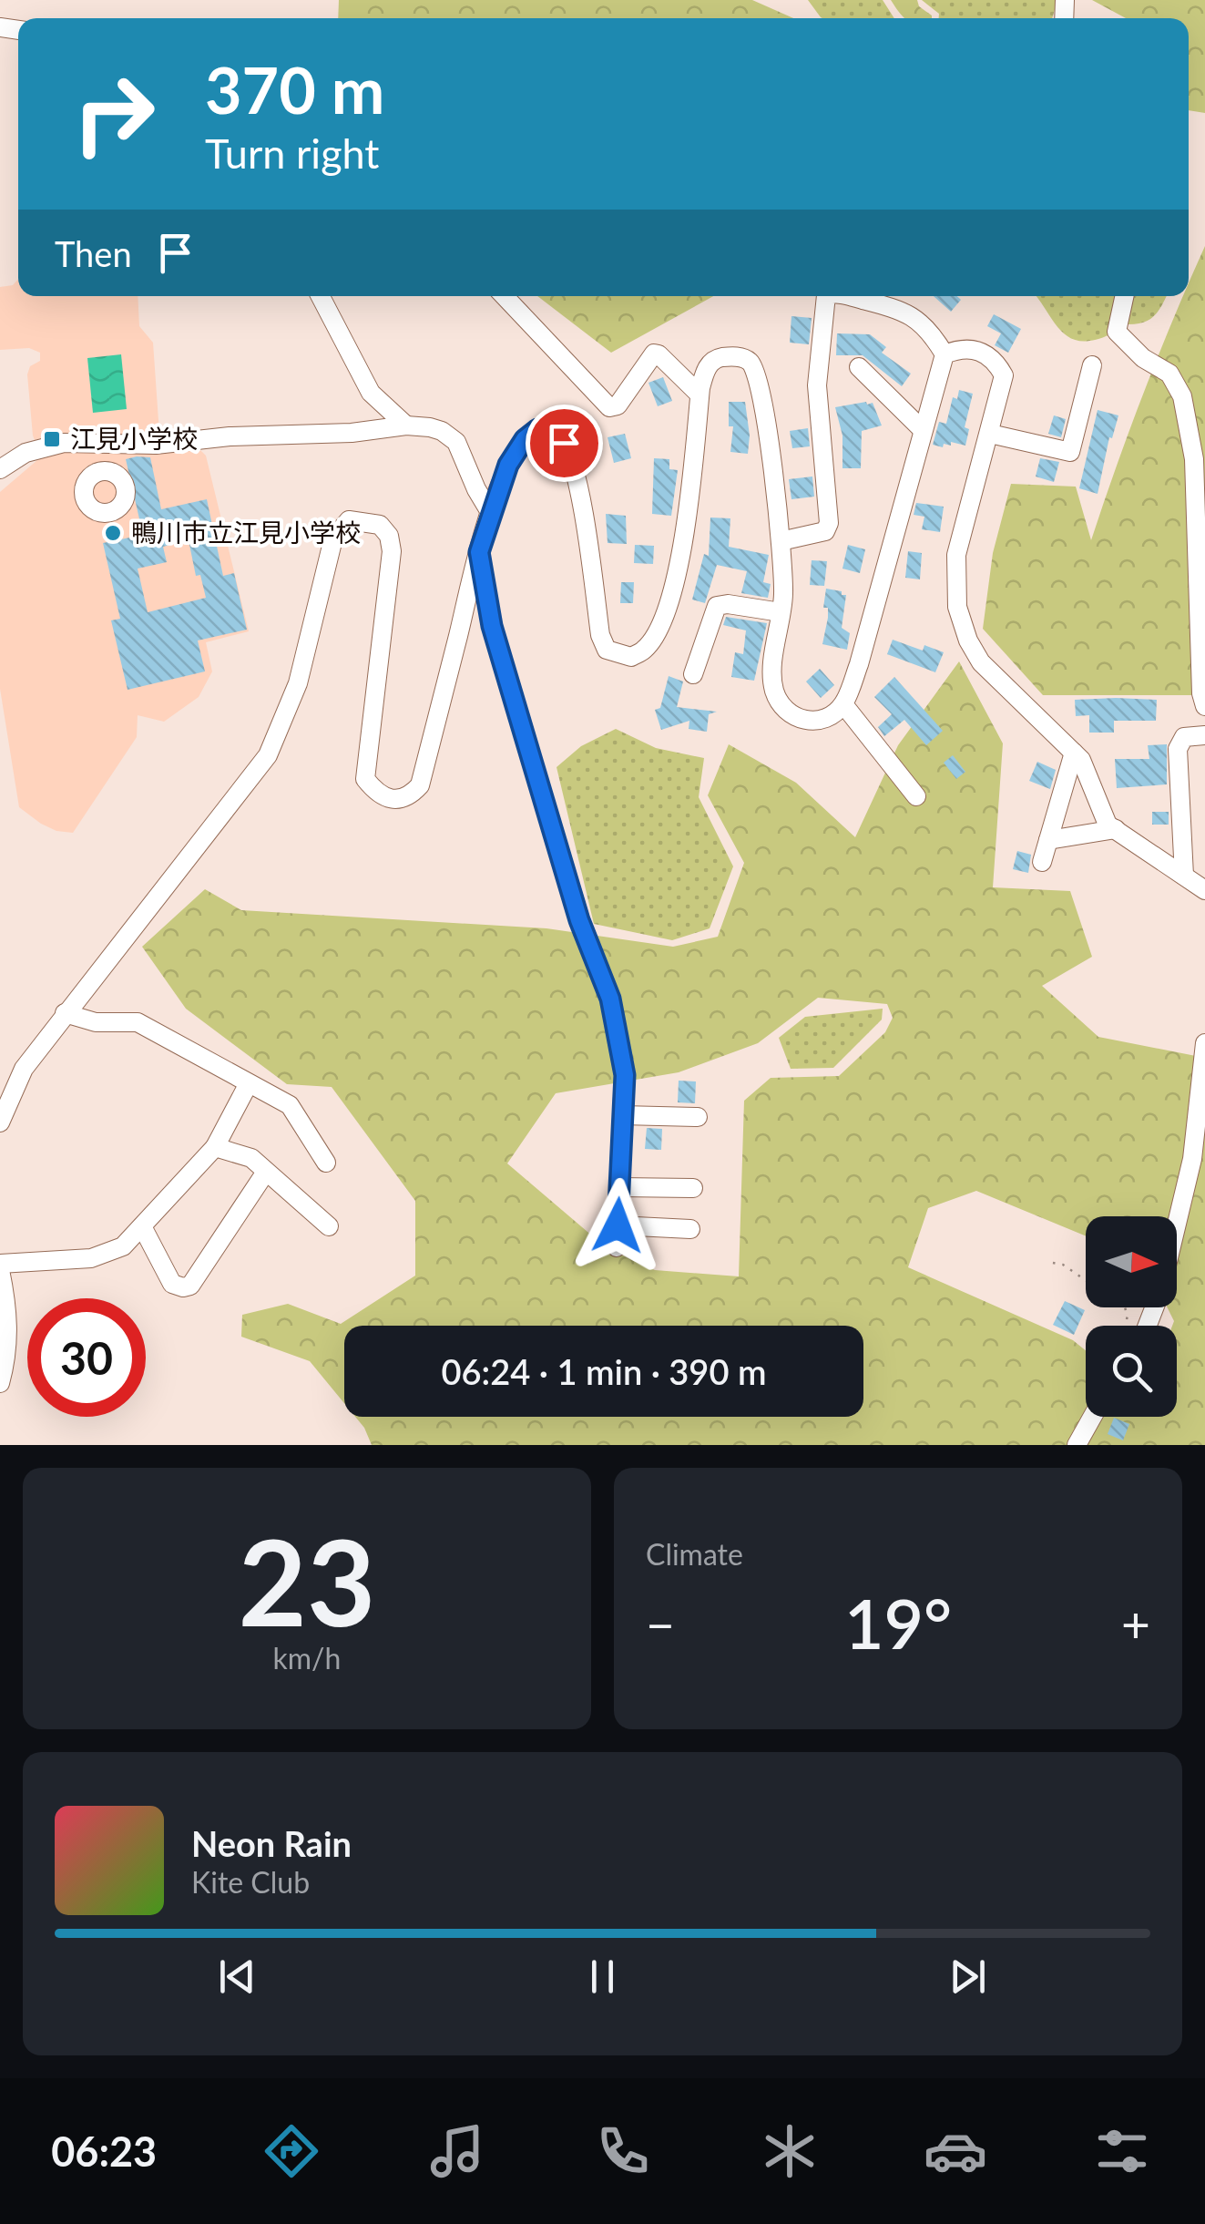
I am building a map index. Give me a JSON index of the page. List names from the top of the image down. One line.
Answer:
{"places":{"transit":["江見小学校"],"other":["鴨川市立江見小学校"]},"north":"right","page":{"turn":["370 m","Turn right"],"then":"Then","limit":"30","trip":"06:24 · 1 min · 390 m","tile":[["23","km/h"],"Climate"],"heat":["−","19°","+"],"song":["Neon Rain","Kite Club"],"tabs":"06:23"}}
